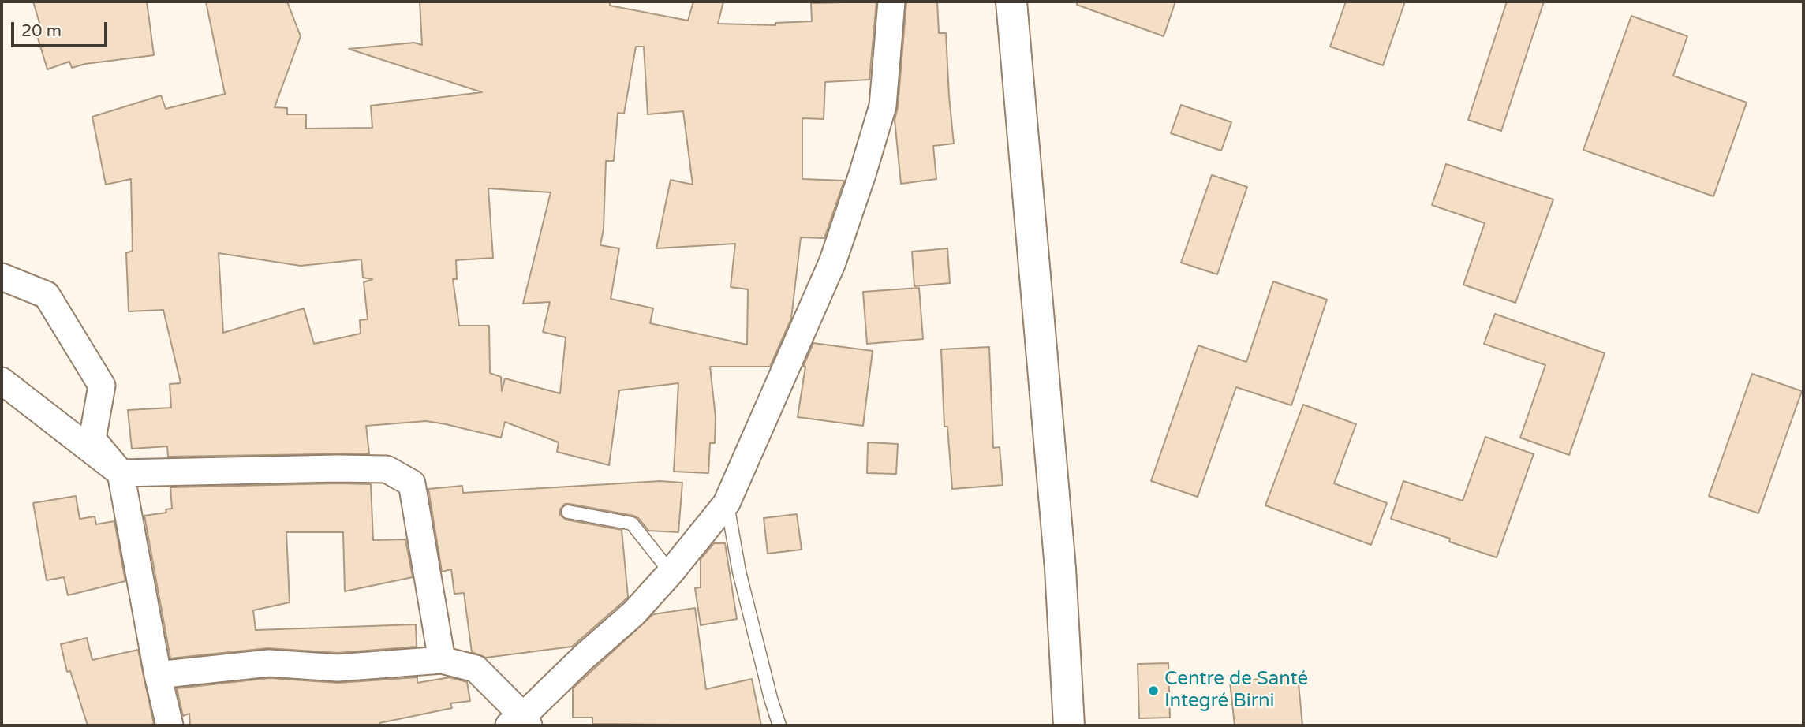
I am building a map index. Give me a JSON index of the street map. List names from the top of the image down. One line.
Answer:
{"places":["Centre de Santé Integré Birni"],"scale_bar":"20 m"}
